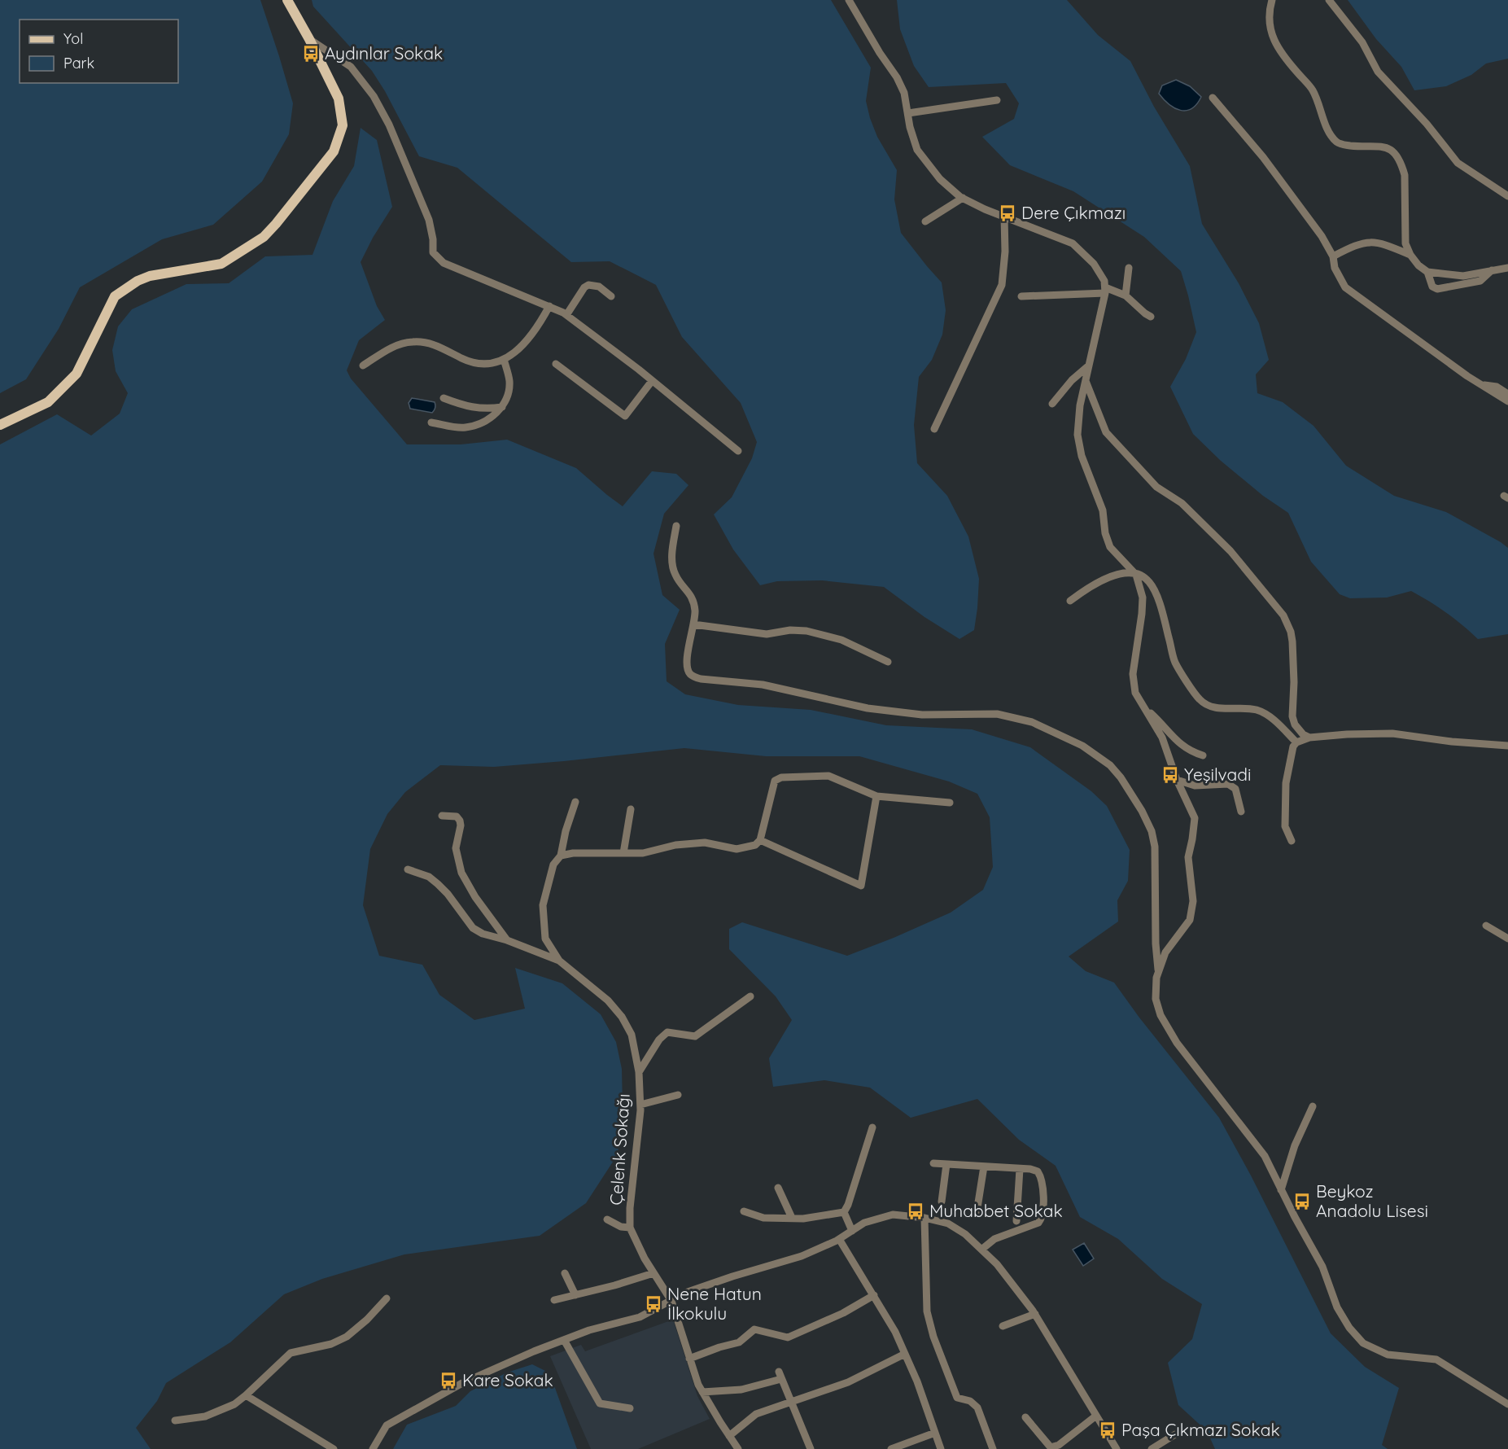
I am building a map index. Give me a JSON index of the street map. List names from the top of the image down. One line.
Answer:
{"streets":{"street":["Çelenk Sokağı"]},"places":{"bus stop":["Aydınlar Sokak","Dere Çıkmazı","Yeşilvadi","Beykoz Anadolu Lisesi","Muhabbet Sokak","Nene Hatun İlkokulu","Kare Sokak","Paşa Çıkmazı Sokak"]},"legend":["Yol","Park"]}
